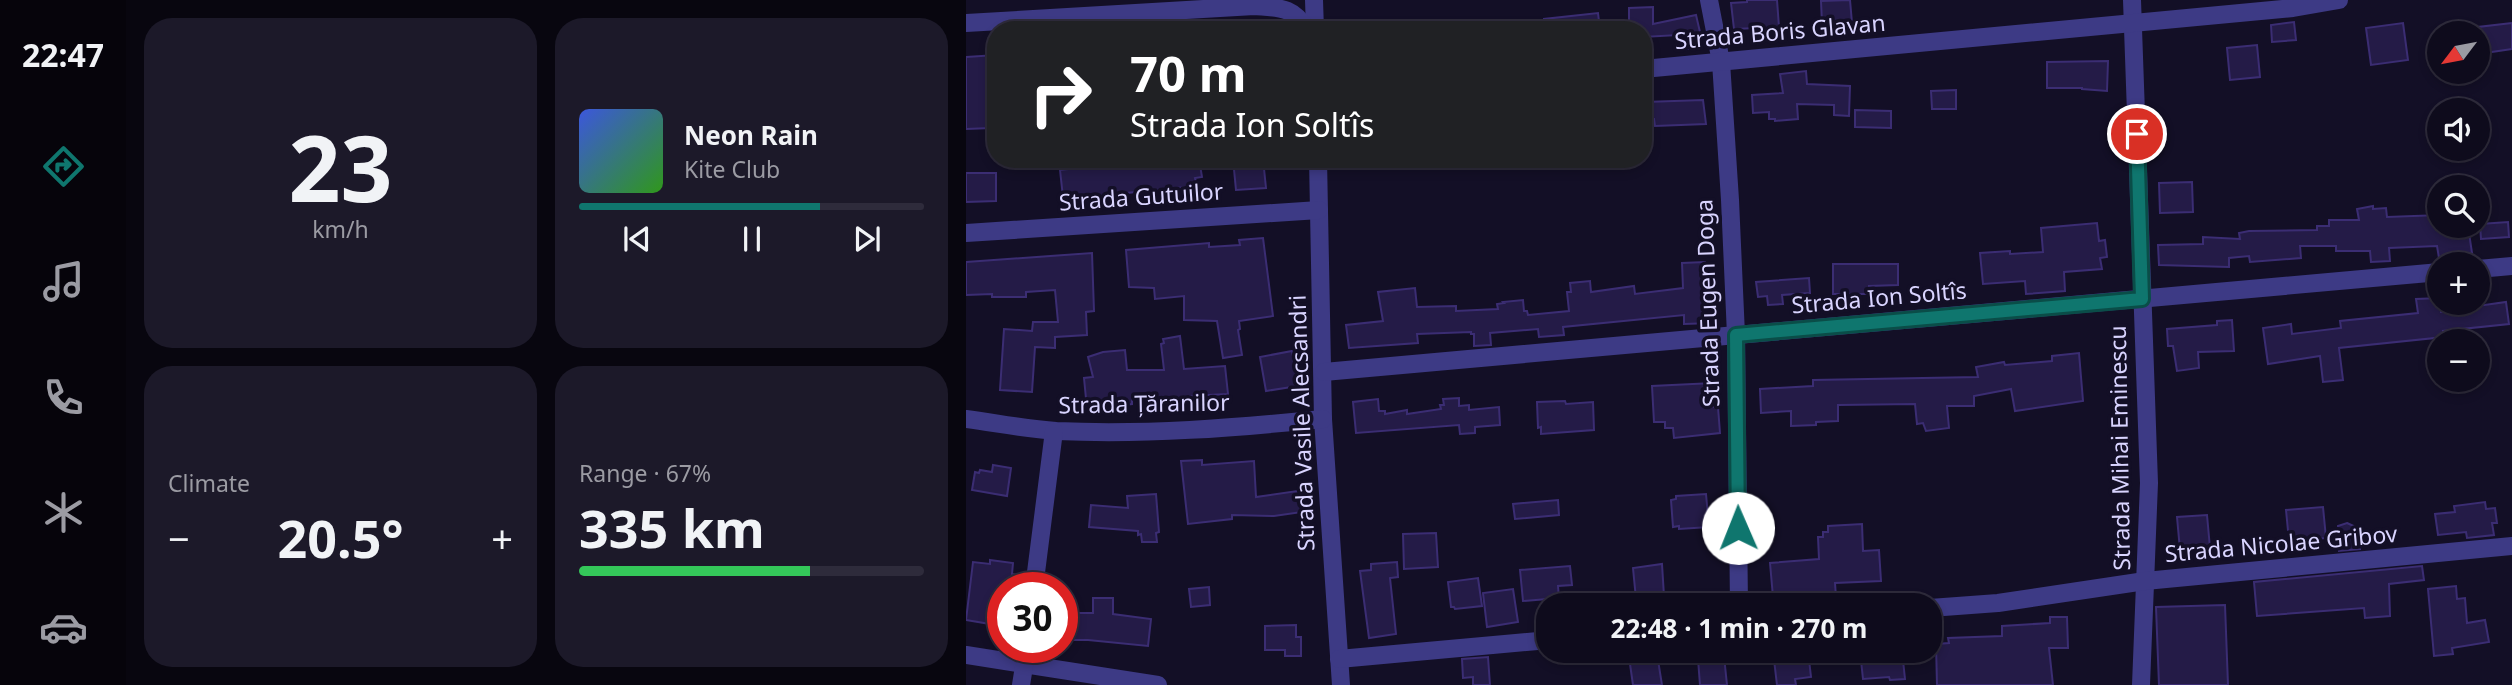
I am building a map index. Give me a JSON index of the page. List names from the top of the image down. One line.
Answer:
{"streets":{"street":["Strada Boris Glavan","Strada Gutuilor","Strada Ion Soltîs","Strada Eugen Doga","Strada Țăranilor","Strada Vasile Alecsandri","Strada Mihai Eminescu","Strada Nicolae Gribov"]},"crossings":[["Strada Boris Glavan","Strada Eugen Doga"],["Strada Boris Glavan","Strada Mihai Eminescu"],["Strada Gutuilor","Strada Vasile Alecsandri"],["Strada Ion Soltîs","Strada Eugen Doga"],["Strada Ion Soltîs","Strada Vasile Alecsandri"],["Strada Ion Soltîs","Strada Mihai Eminescu"],["Strada Țăranilor","Strada Vasile Alecsandri"],["Strada Mihai Eminescu","Strada Nicolae Gribov"]],"north":"bottom left","page":{"tabs":"22:47","tile":[["23","km/h"],"Climate",["Range · 67%","335 km"]],"map_buttons":["+","−"],"turn":["70 m","Strada Ion Soltîs"],"song":["Neon Rain","Kite Club"],"heat":["−","20.5°","+"],"limit":"30","trip":"22:48 · 1 min · 270 m"}}
